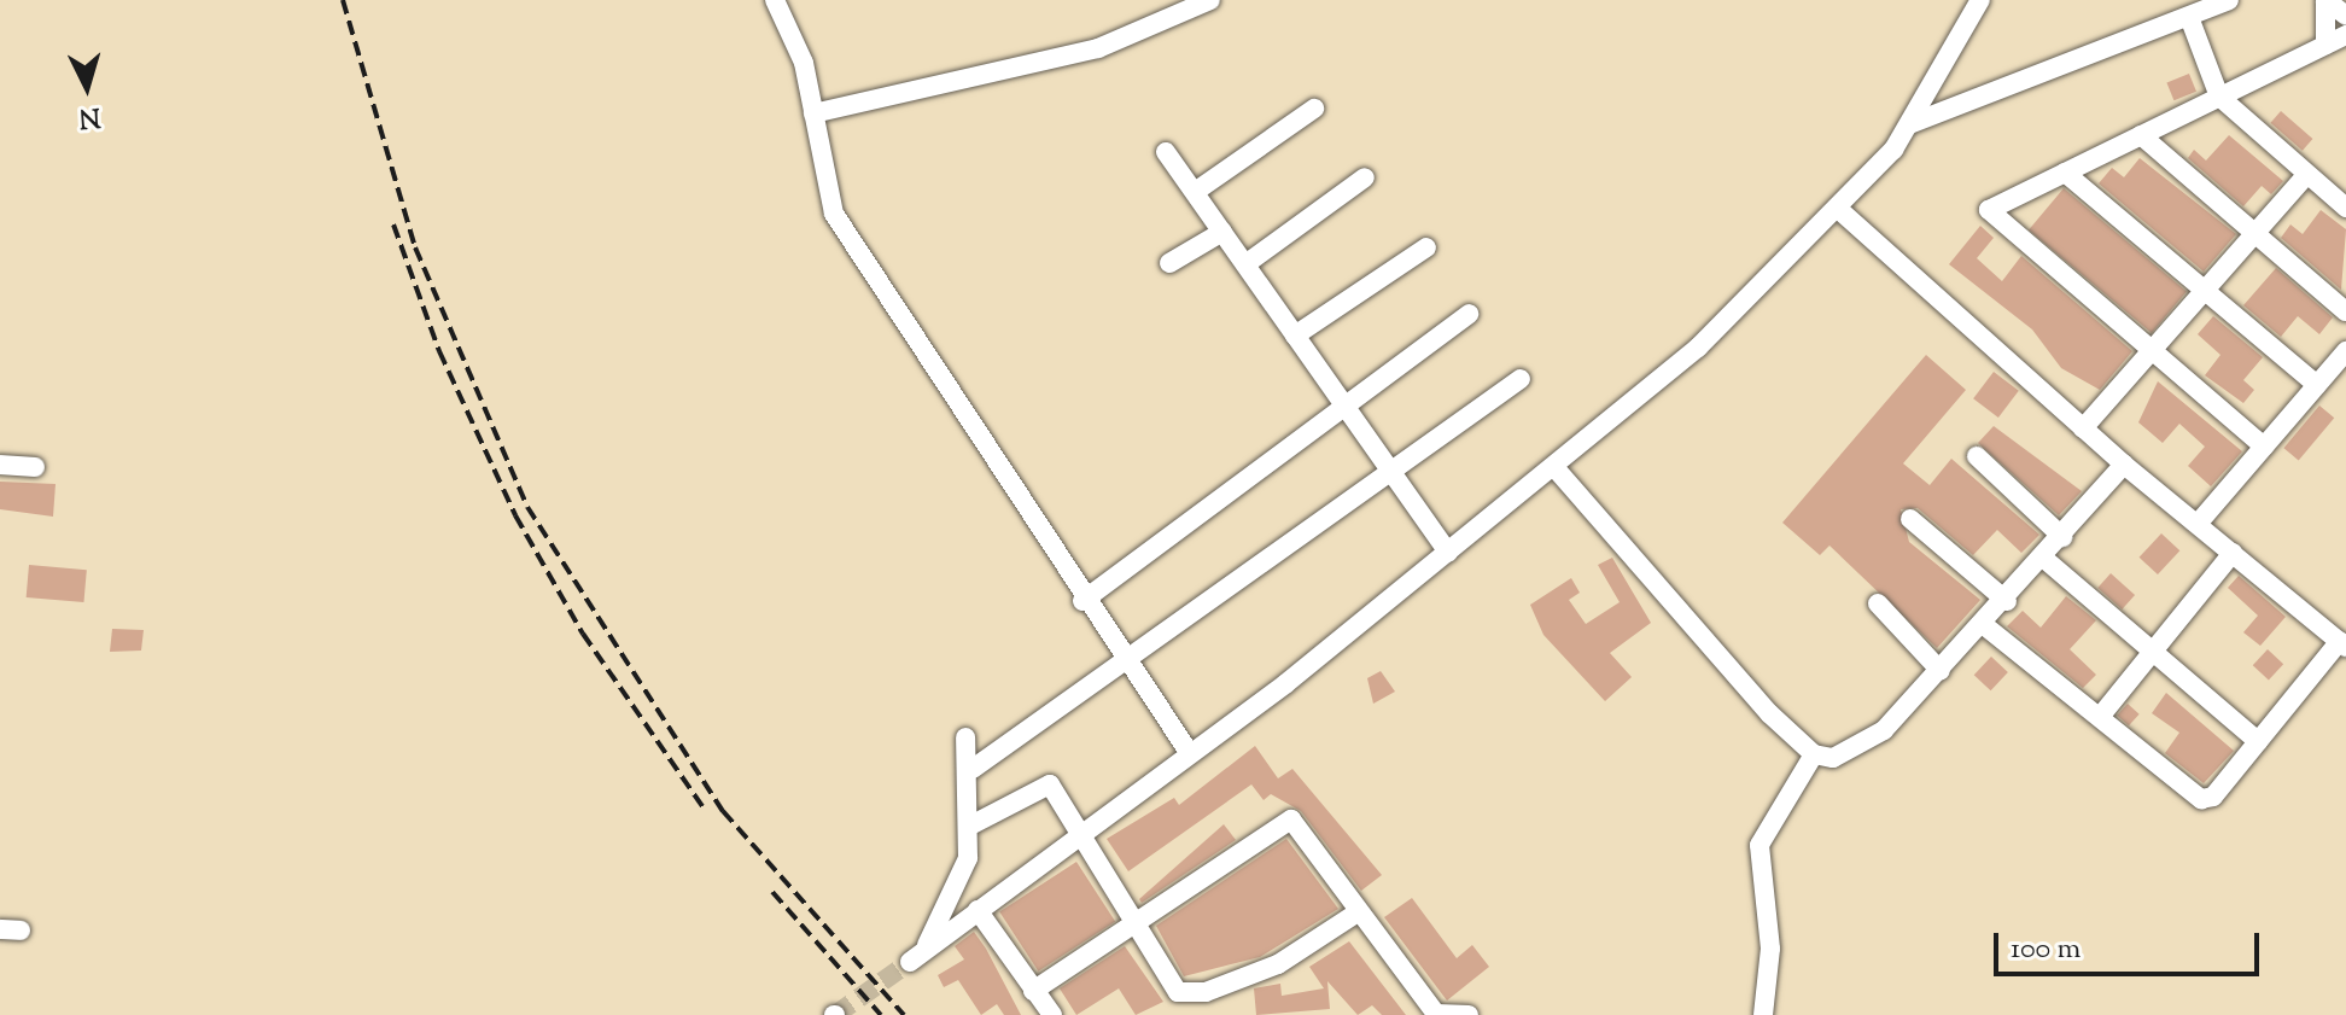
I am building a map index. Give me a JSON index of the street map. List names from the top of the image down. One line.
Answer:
{"scale_bar":"100 m","north":"bottom"}
